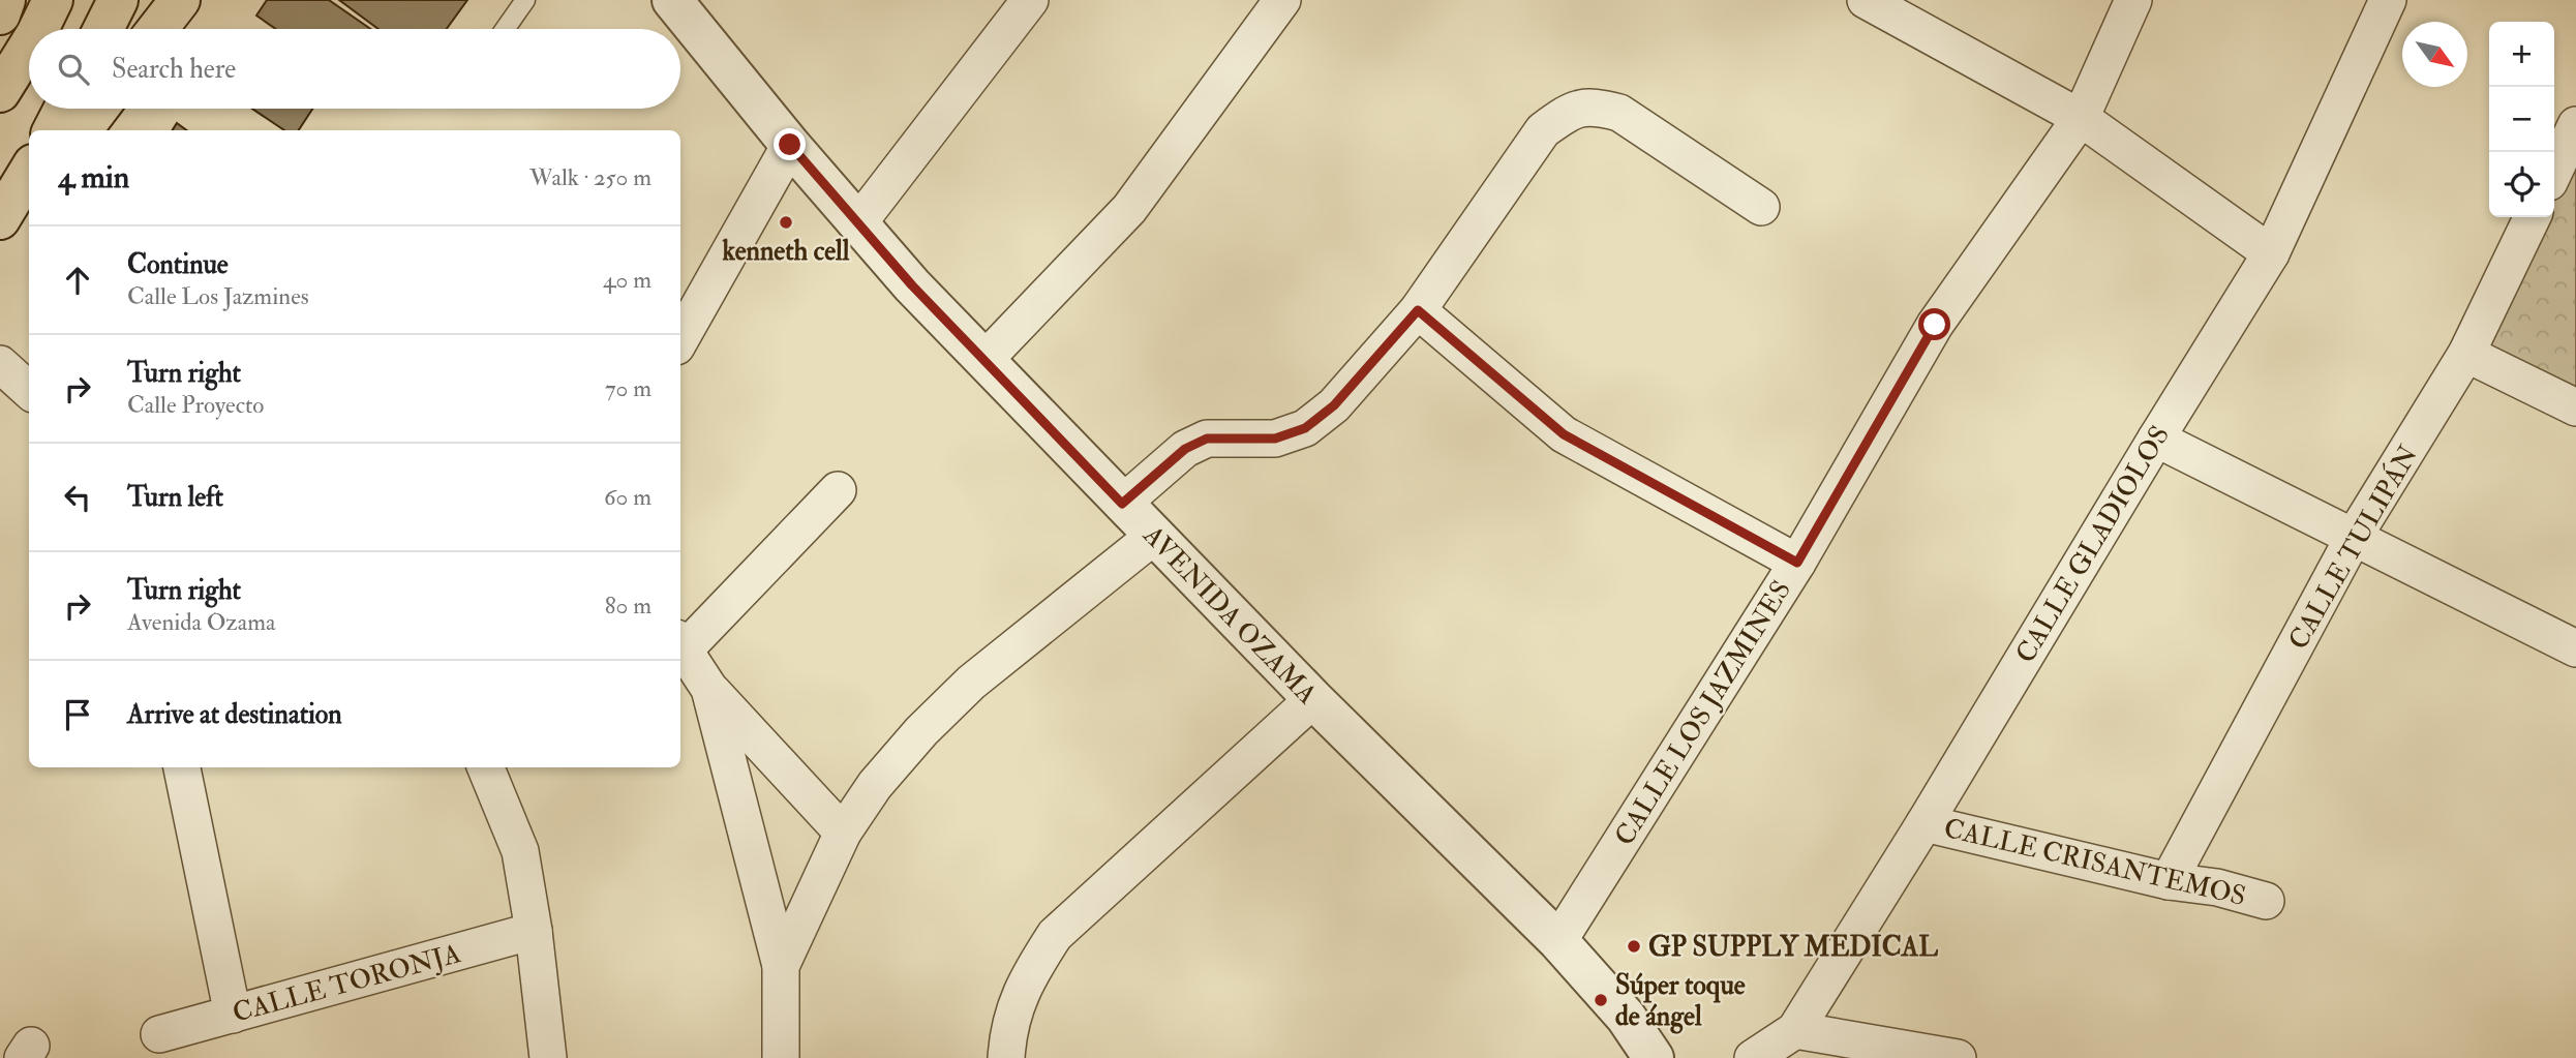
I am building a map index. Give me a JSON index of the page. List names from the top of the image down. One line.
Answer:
{"streets":{"street":["CALLE GLADIOLOS","CALLE TULIPÁN","AVENIDA OZAMA","CALLE LOS JAZMINES","CALLE CRISANTEMOS","CALLE TORONJA"]},"crossings":[["CALLE GLADIOLOS","CALLE CRISANTEMOS"],["CALLE TULIPÁN","CALLE CRISANTEMOS"],["AVENIDA OZAMA","CALLE LOS JAZMINES"]],"places":["kenneth cell","GP SUPPLY MEDICAL","Súper toque de ángel"],"north":"bottom right","page":{"map_buttons":["+","−"],"search":"Search here","heading":["4 min","Walk · 250 m"],"list":[["Continue","Calle Los Jazmines","40 m"],["Turn right","Calle Proyecto","70 m"],["Turn left","60 m"],["Turn right","Avenida Ozama","80 m"],"Arrive at destination"]}}
